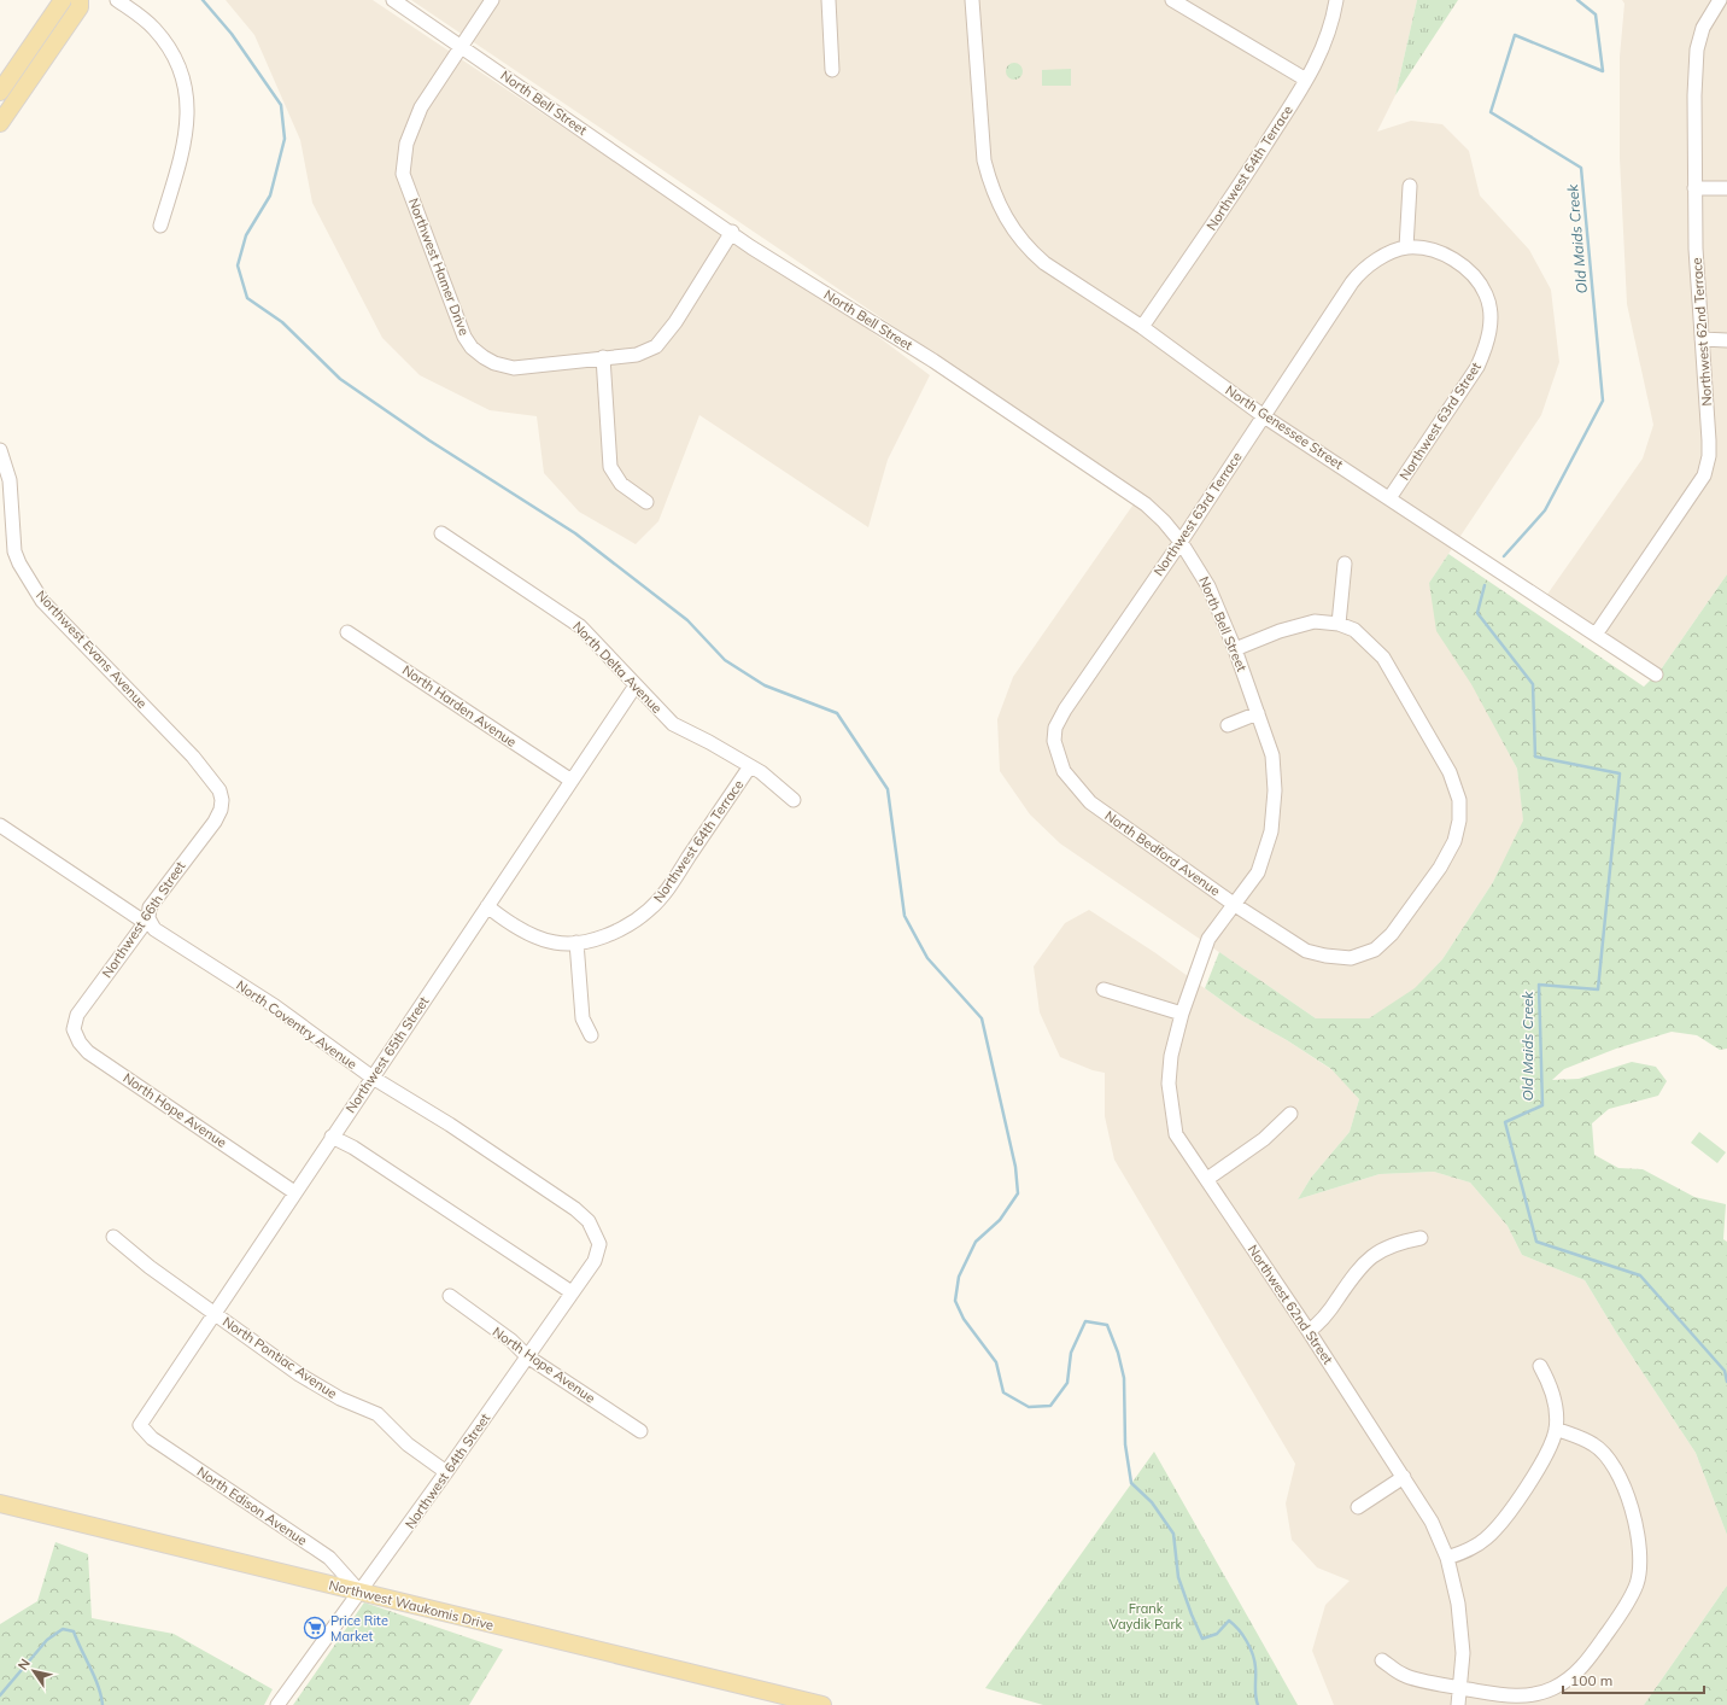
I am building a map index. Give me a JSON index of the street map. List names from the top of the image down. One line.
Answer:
{"streets":{"main road":["Northwest Waukomis Drive"],"street":["North Bell Street","Northwest 64th Terrace","Northwest Hamer Drive","Northwest 62nd Terrace","Northwest 63rd Street","North Genessee Street","Northwest 63rd Terrace","Northwest Evans Avenue","North Delta Avenue","North Harden Avenue","North Bedford Avenue","Northwest 66th Street","North Coventry Avenue","Northwest 65th Street","North Hope Avenue","Northwest 62nd Street","North Pontiac Avenue","Northwest 64th Street","North Edison Avenue"]},"crossings":[["North Bell Street","Northwest Hamer Drive"],["North Bell Street","Northwest 63rd Terrace"],["North Bell Street","North Bedford Avenue"],["North Bell Street","Northwest 62nd Street"],["Northwest 64th Terrace","North Genessee Street"],["Northwest 64th Terrace","North Delta Avenue"],["Northwest 64th Terrace","Northwest 65th Street"],["Northwest 62nd Terrace","North Genessee Street"],["Northwest 63rd Street","North Genessee Street"],["Northwest 63rd Street","Northwest 63rd Terrace"],["North Genessee Street","Northwest 63rd Terrace"],["Northwest 63rd Terrace","North Bedford Avenue"],["Northwest Evans Avenue","Northwest 66th Street"],["North Delta Avenue","Northwest 65th Street"],["North Harden Avenue","Northwest 65th Street"],["Northwest 66th Street","North Coventry Avenue"],["Northwest 66th Street","North Hope Avenue"],["North Coventry Avenue","Northwest 65th Street"],["North Coventry Avenue","Northwest 64th Street"],["Northwest 65th Street","North Hope Avenue"],["Northwest 65th Street","North Pontiac Avenue"],["Northwest 65th Street","North Edison Avenue"],["North Hope Avenue","Northwest 64th Street"],["North Pontiac Avenue","Northwest 64th Street"],["Northwest 64th Street","North Edison Avenue"],["Northwest 64th Street","Northwest Waukomis Drive"],["North Edison Avenue","Northwest Waukomis Drive"]],"water":["Old Maids Creek"],"parks":["Frank Vaydik Park"],"places":{"supermarket":["Price Rite Market"]},"scale_bar":"100 m","north":"top left"}
